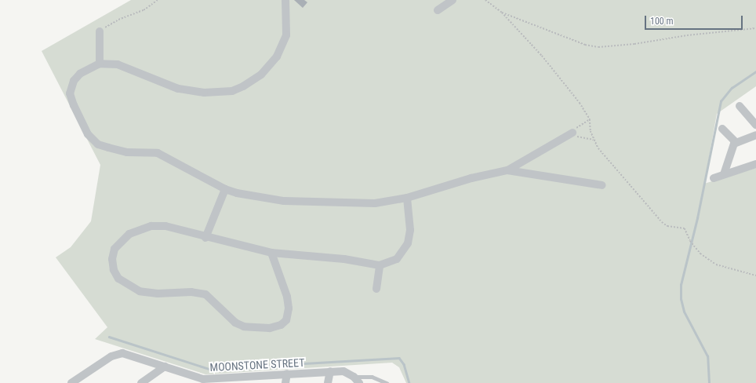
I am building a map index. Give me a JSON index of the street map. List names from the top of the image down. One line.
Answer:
{"streets":{"street":["MOONSTONE STREET"]},"scale_bar":"100 m"}
